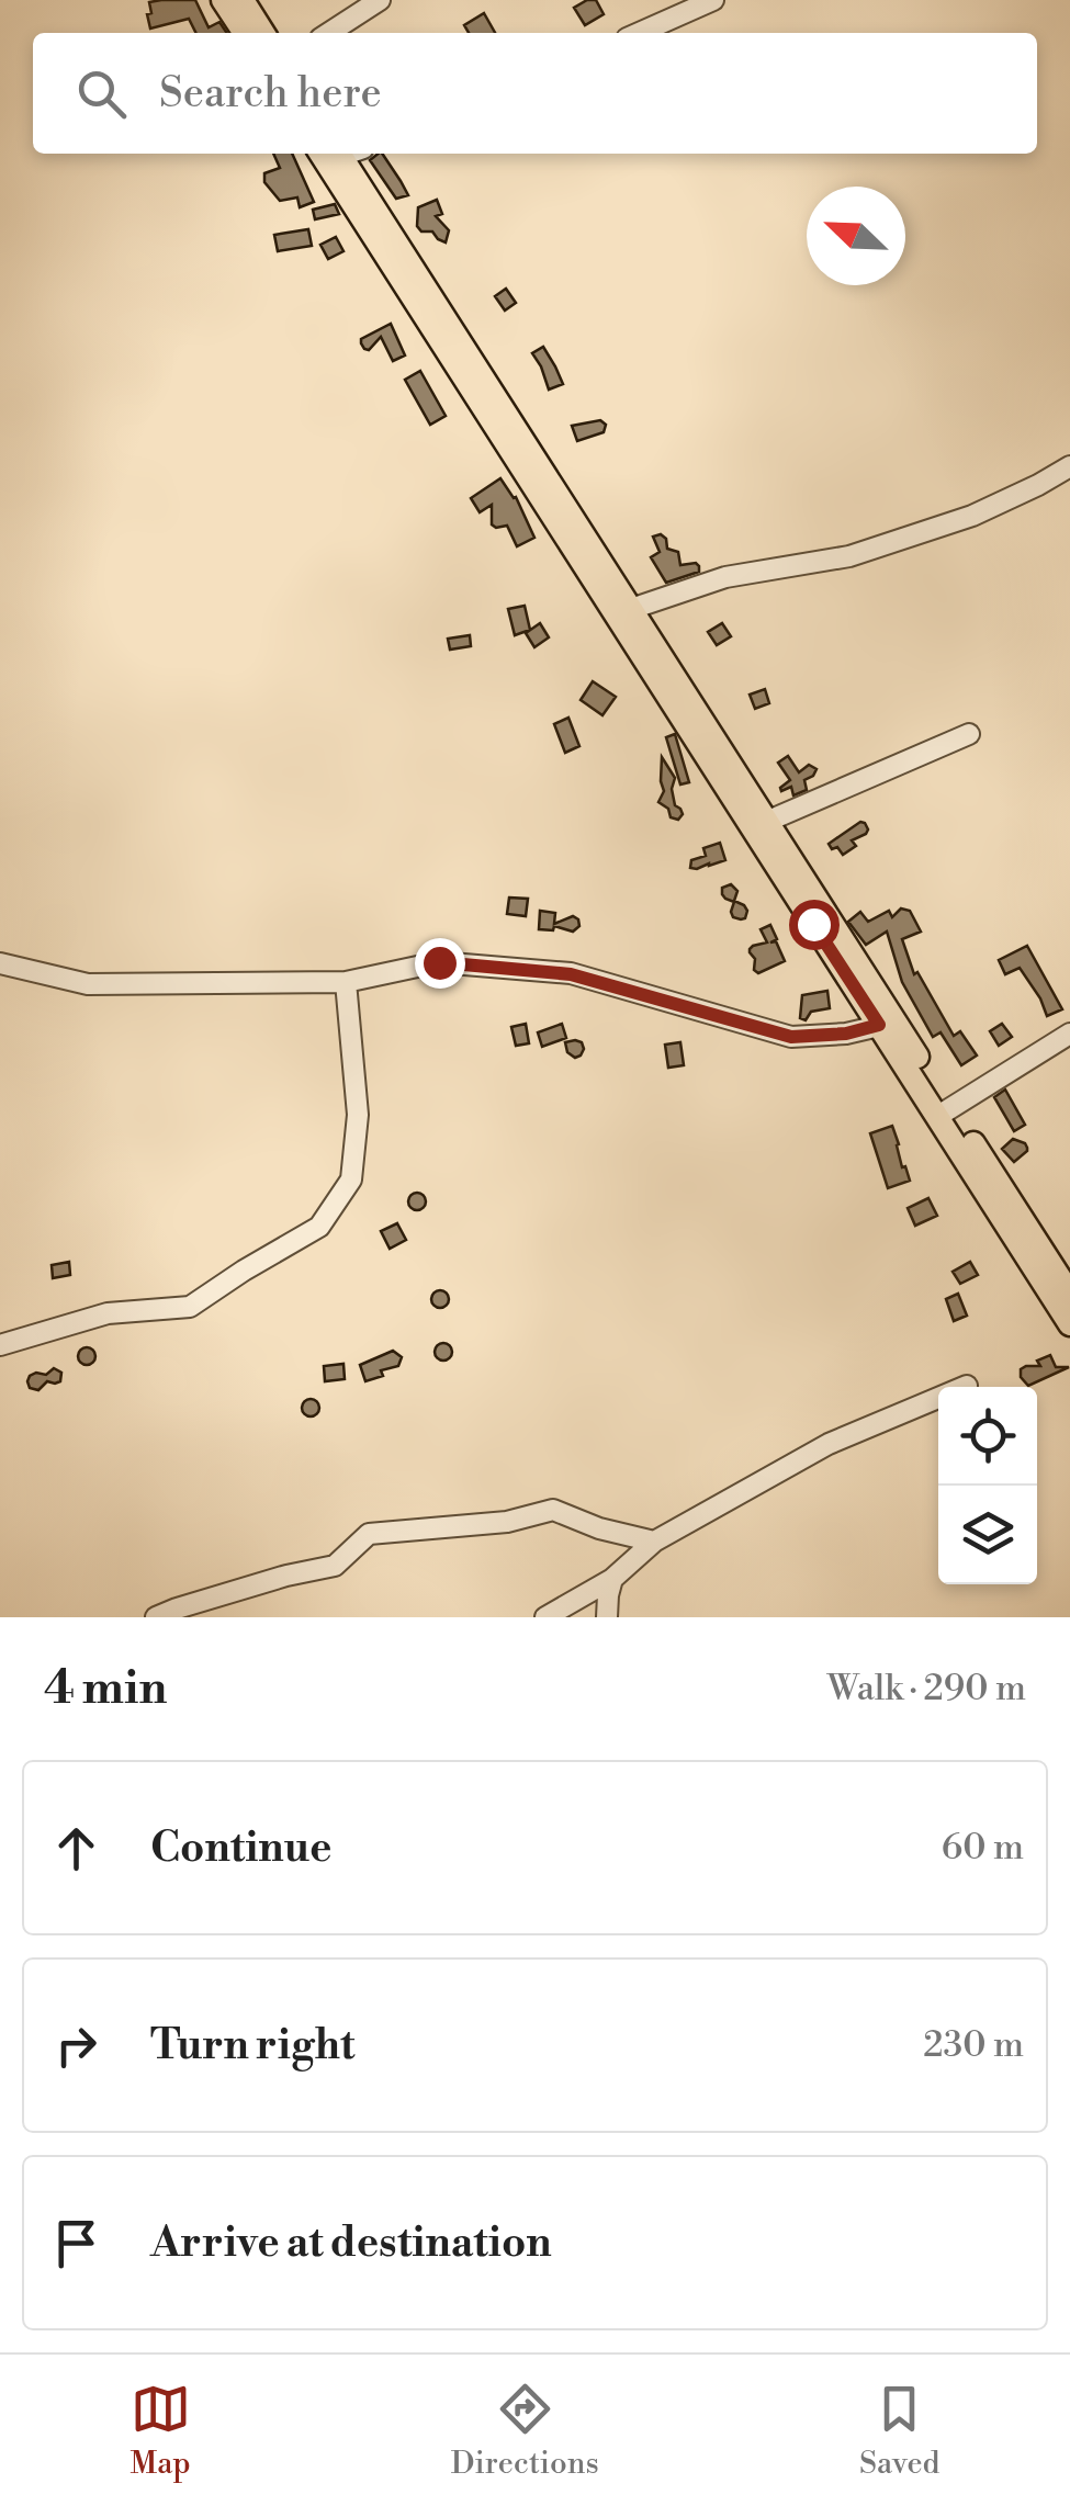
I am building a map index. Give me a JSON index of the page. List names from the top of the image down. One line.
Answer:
{"north":"top left","page":{"search":"Search here","heading":["4 min","Walk · 290 m"],"list":[["Continue","60 m"],["Turn right","230 m"],"Arrive at destination"],"nav":["Map","Directions","Saved"]}}
